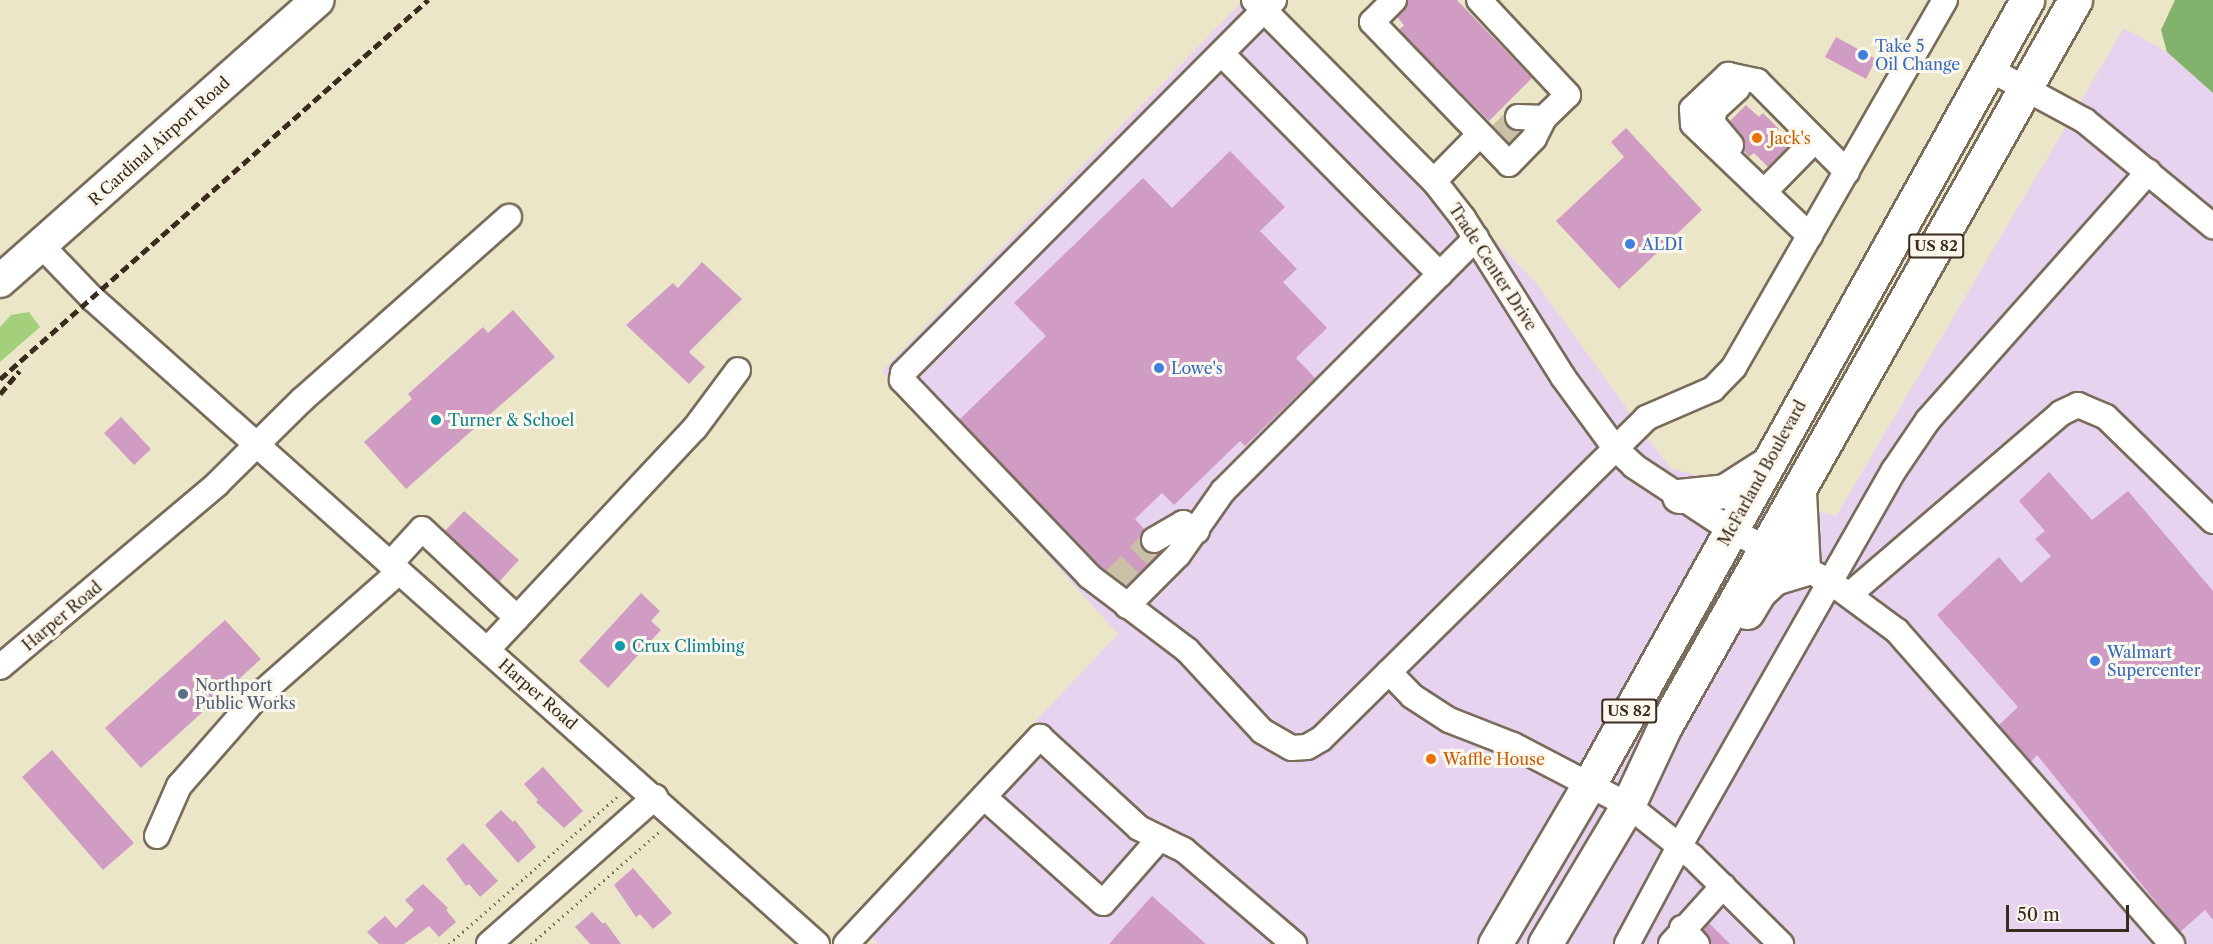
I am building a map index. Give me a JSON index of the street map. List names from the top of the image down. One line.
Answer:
{"streets":{"highway":["US 82","McFarland Boulevard"],"main road":["R Cardinal Airport Road"],"street":["Trade Center Drive","Harper Road"]},"crossings":[["R Cardinal Airport Road","Harper Road"],["US 82","Trade Center Drive"],["Trade Center Drive","McFarland Boulevard"]],"places":["Take 5 Oil Change","Jack's","ALDI","Lowe's","Turner & Schoel","Crux Climbing","Walmart Supercenter","Northport Public Works","Waffle House"],"scale_bar":"50 m"}
